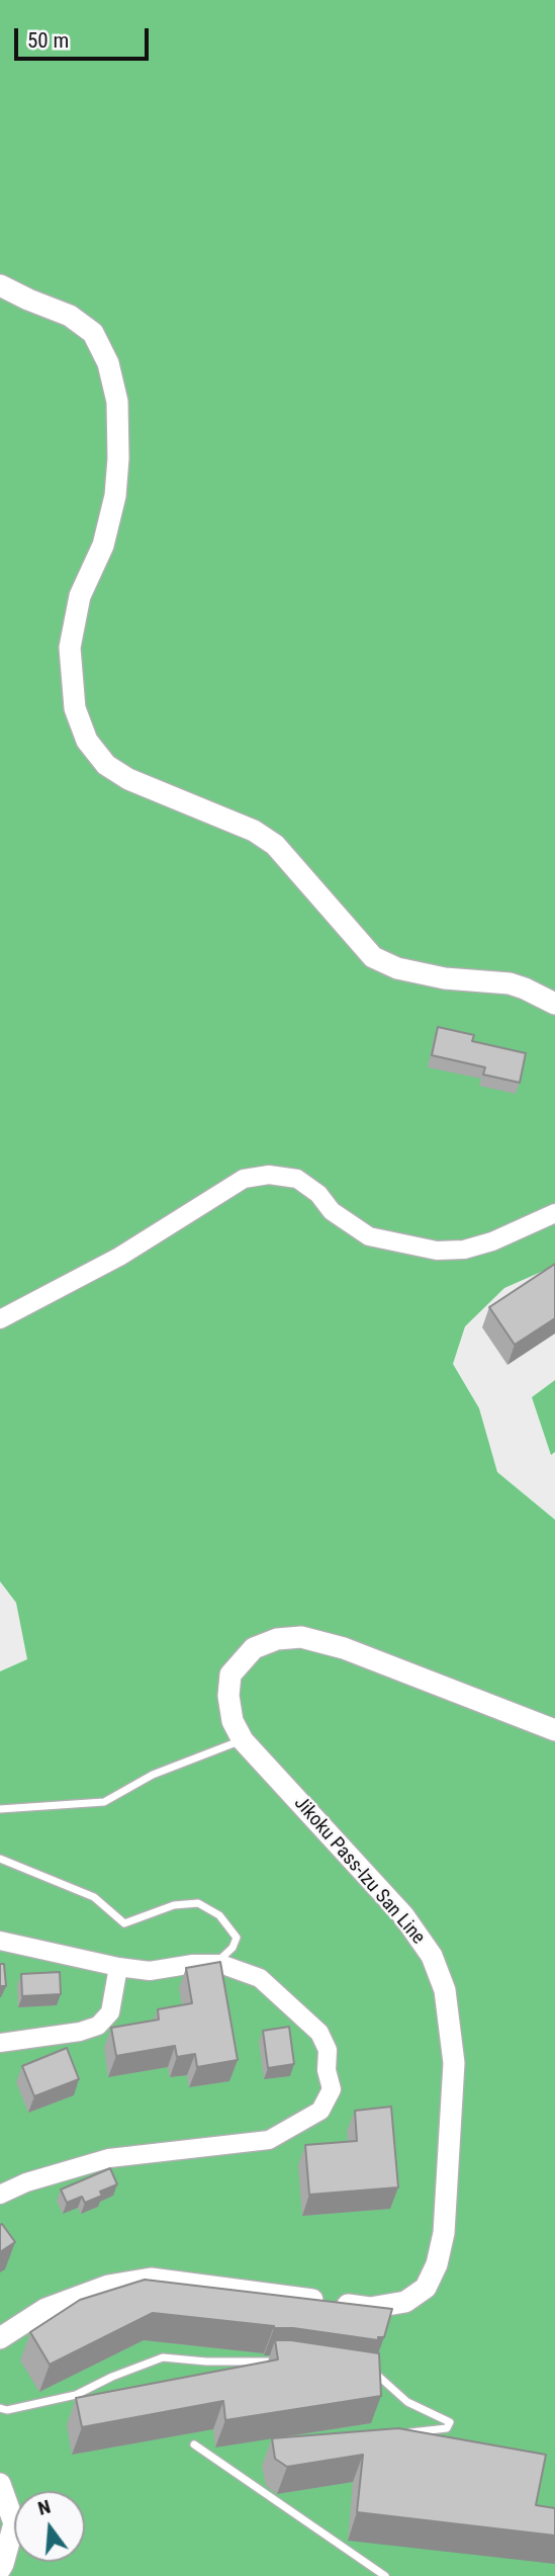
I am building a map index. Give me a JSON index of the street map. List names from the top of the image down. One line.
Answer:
{"streets":{"main road":["Jikoku Pass-Izu San Line"]},"scale_bar":"50 m","north":"top"}
